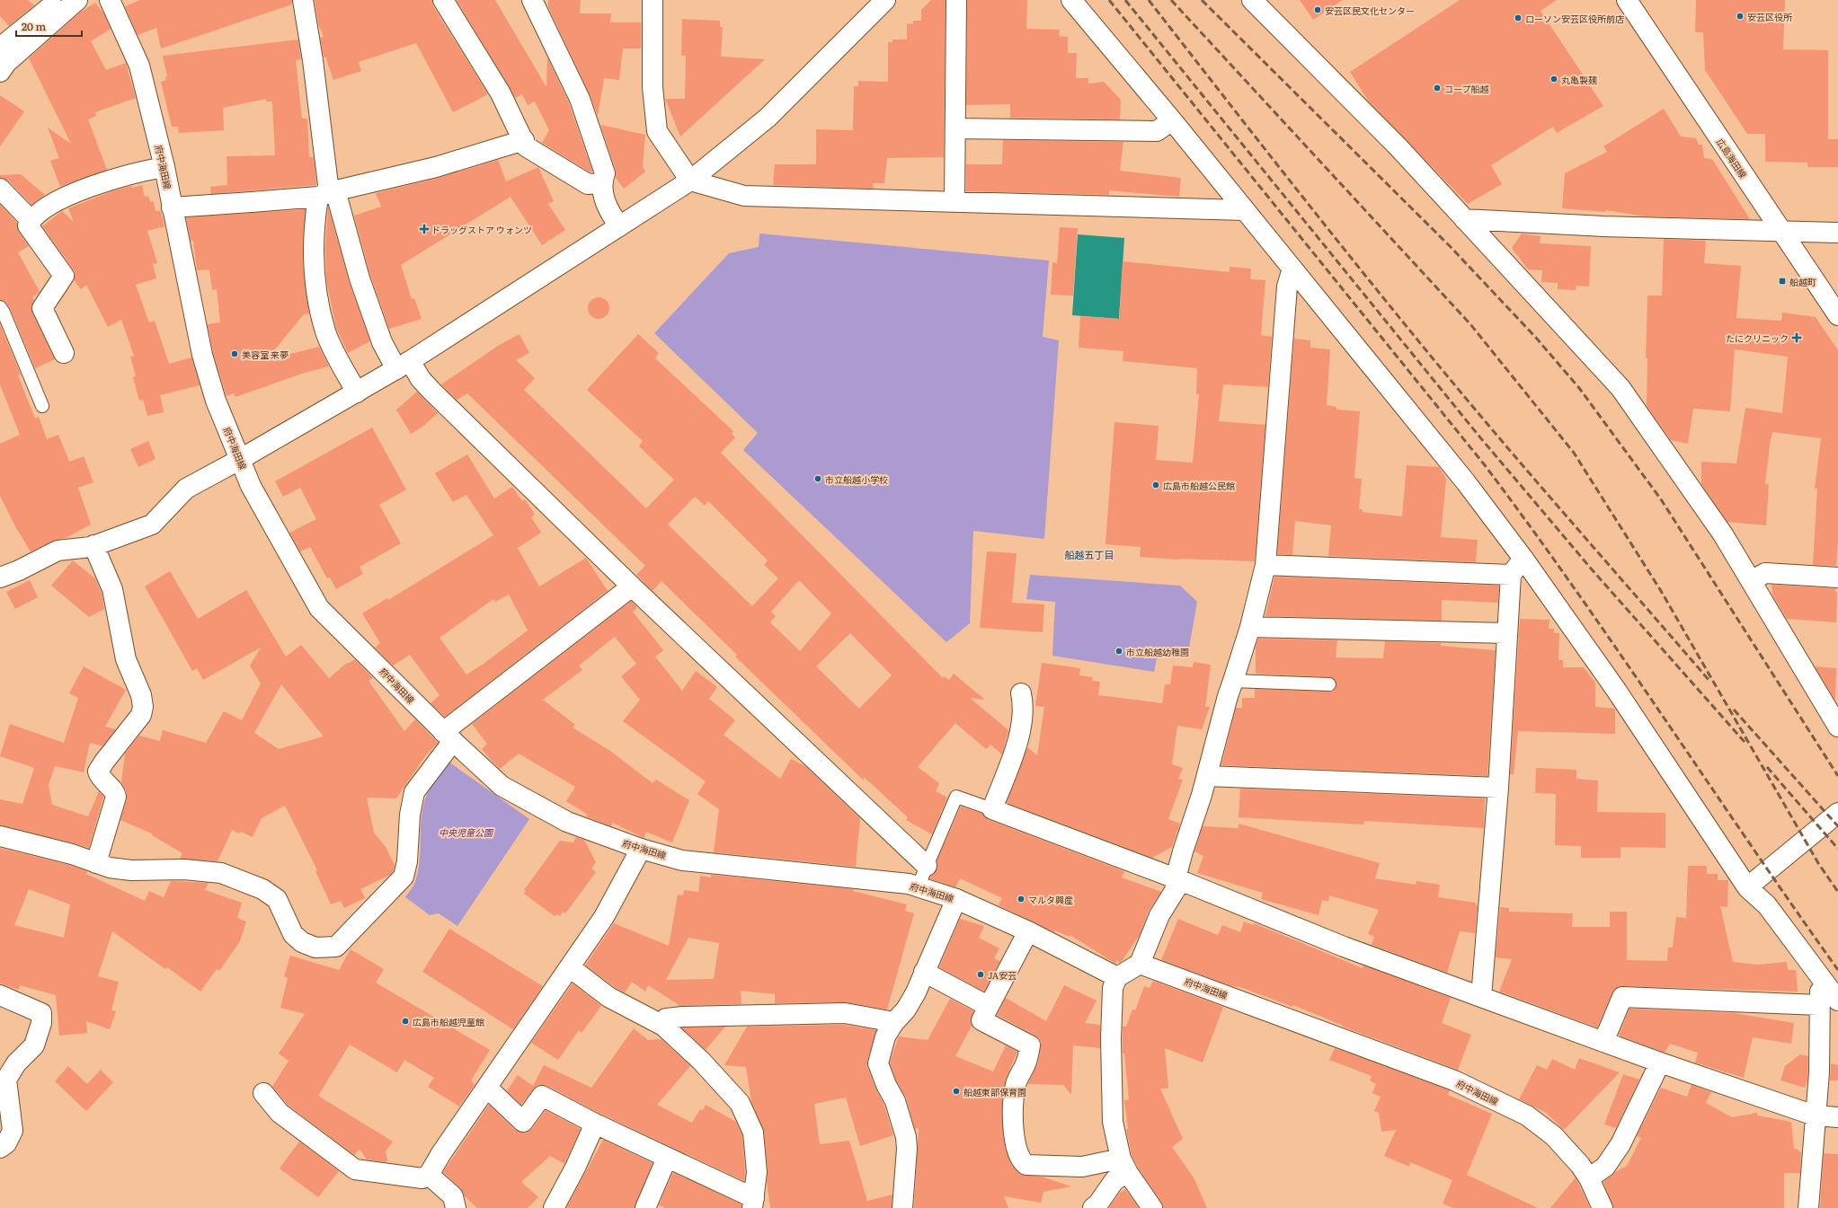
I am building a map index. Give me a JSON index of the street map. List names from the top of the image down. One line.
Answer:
{"streets":{"street":["広島海田線","府中海田線"]},"districts":["船越五丁目"],"parks":["中央児童公園"],"places":{"other":["安芸区民文化センター","安芸区役所","ローソン安芸区役所前店","丸亀製麺","コープ船越","美容室 来夢","市立船越小学校","広島市船越公民館","市立船越幼稚園","マルタ興産","JA安芸","広島市船越児童館","船越東部保育園"],"health":["ドラッグストア ウォンツ","たにクリニック"],"transit":["船越町"]},"scale_bar":"20 m"}
